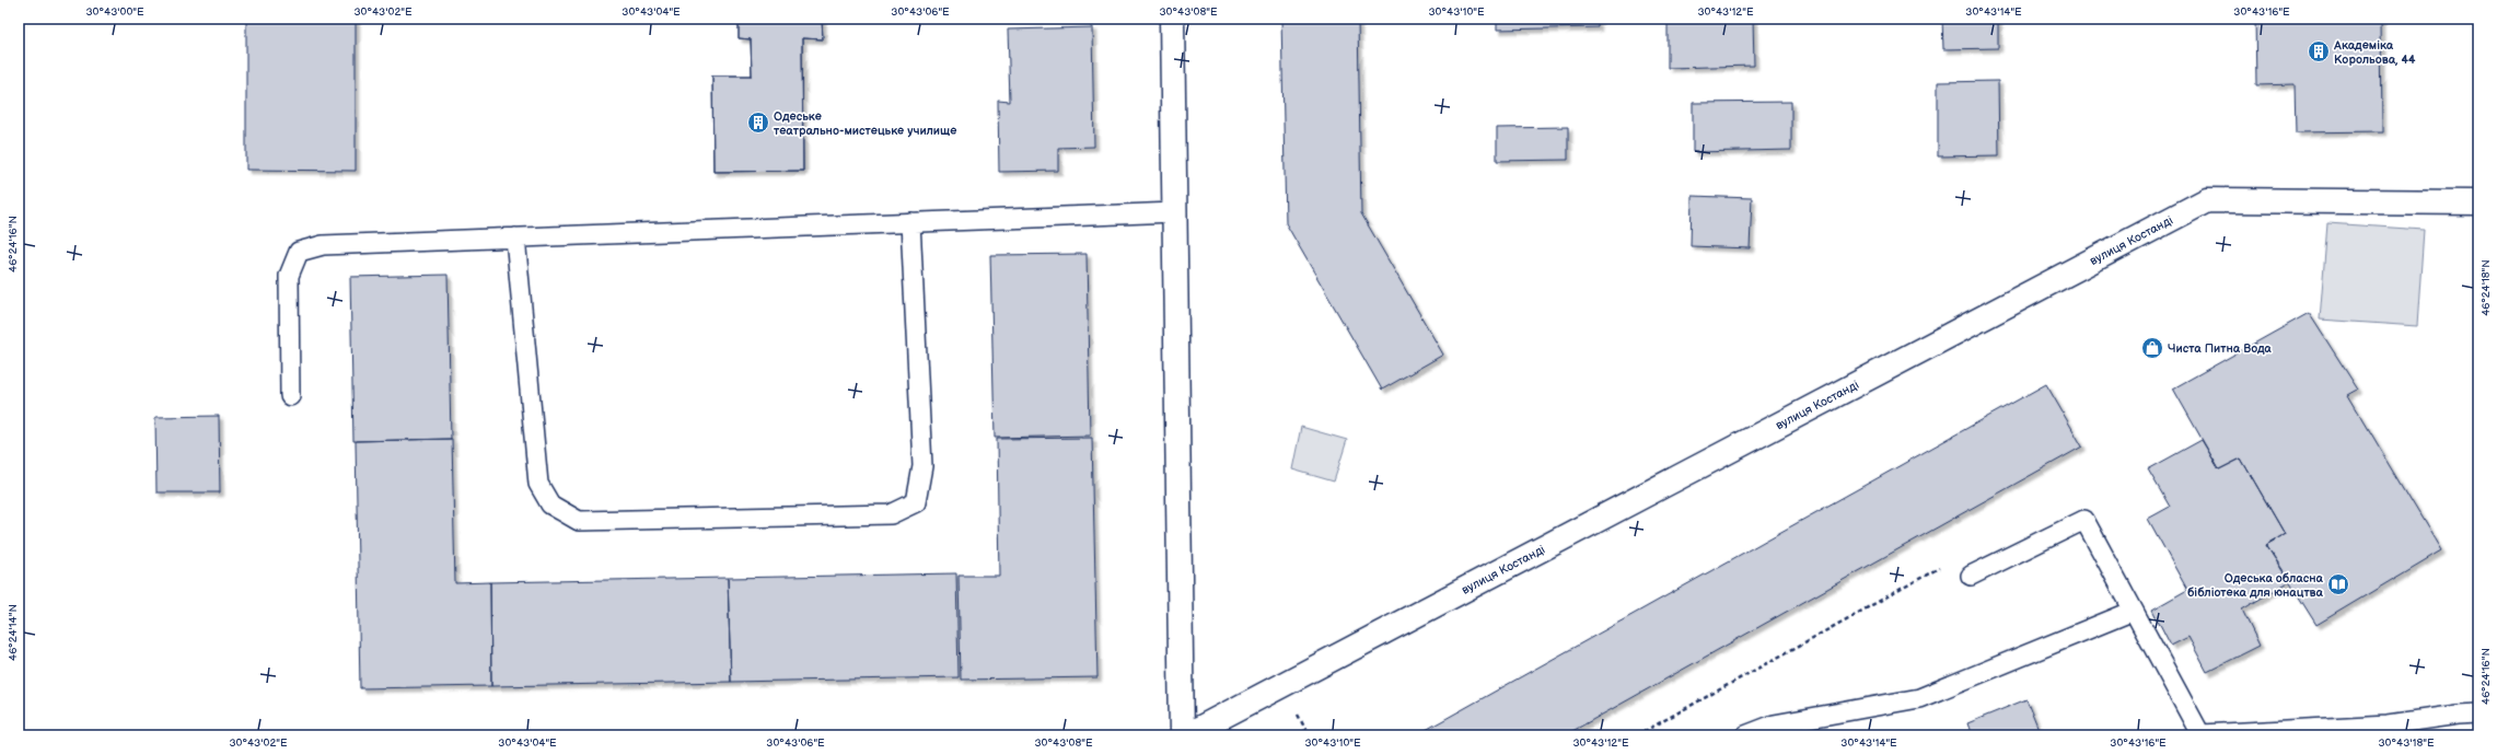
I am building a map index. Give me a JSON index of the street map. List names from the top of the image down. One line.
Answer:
{"streets":{"street":["вулиця Костанді"]},"places":{"building":["Академіка Корольова, 44","Одеське театрально-мистецьке училище"],"shop":["Чиста Питна Вода"],"library":["Одеська обласна бібліотека для юнацтва"]},"coordinates":["30°43'00\"E","30°43'02\"E","30°43'04\"E","30°43'06\"E","30°43'08\"E","30°43'10\"E","30°43'12\"E","30°43'14\"E","30°43'16\"E","46°24'16\"N","46°24'18\"N","46°24'14\"N","30°43'18\"E"]}
